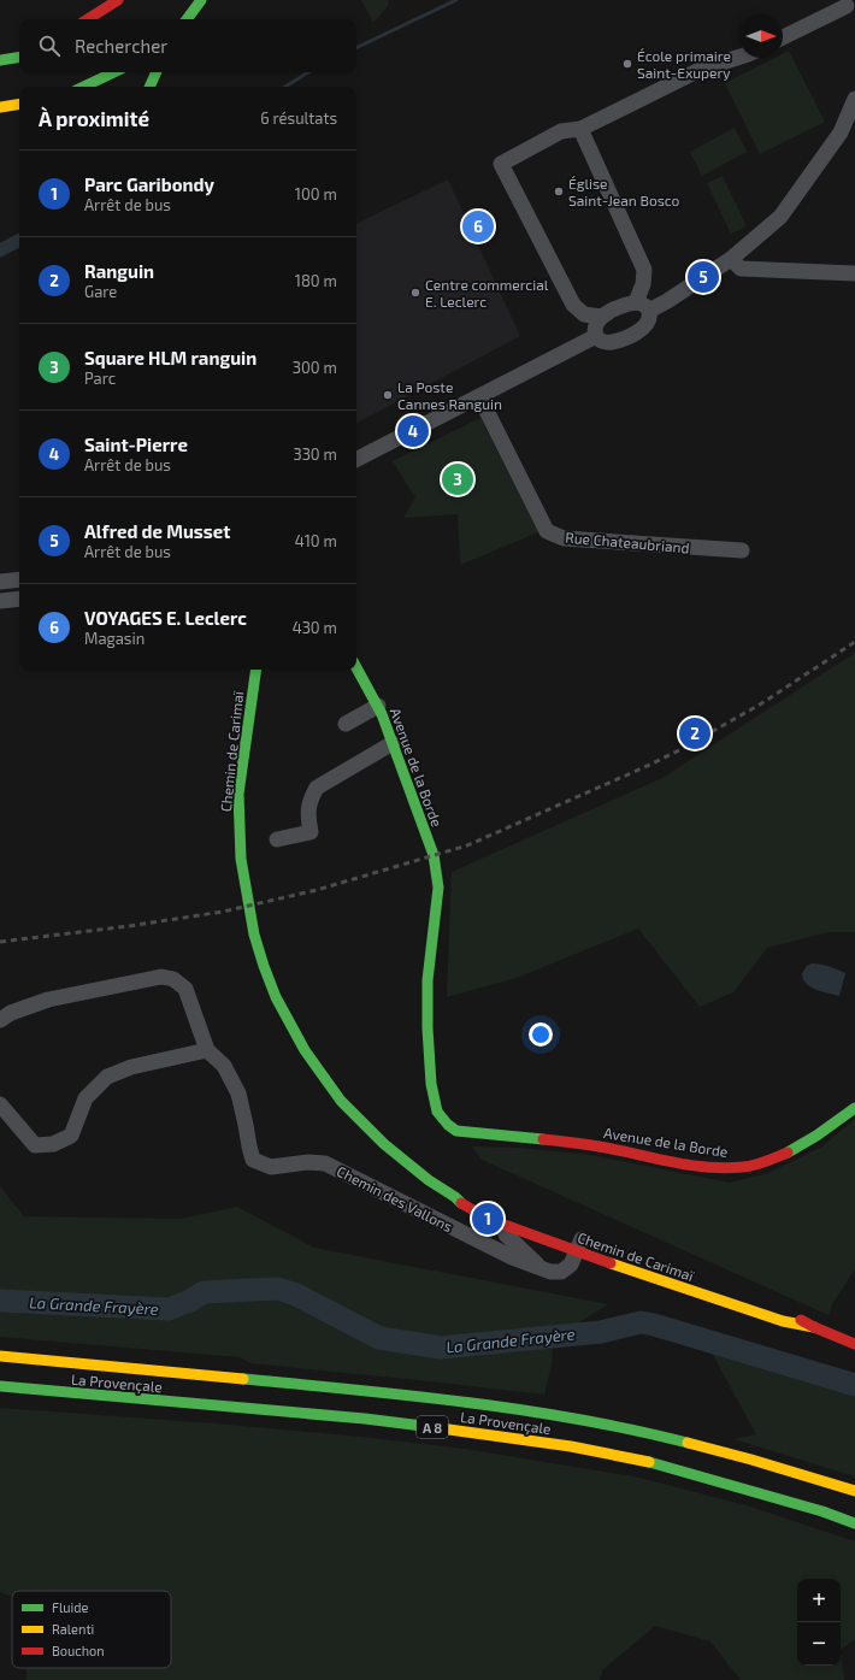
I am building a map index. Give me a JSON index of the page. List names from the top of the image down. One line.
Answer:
{"streets":{"main road":["Chemin de Carimaï","Avenue de la Borde","La Provençale","A 8"],"street":["Rue Chateaubriand","Chemin des Vallons"]},"water":["La Grande Frayère"],"places":["École primaire Saint-Exupery","Église Saint-Jean Bosco","Centre commercial E. Leclerc","La Poste Cannes Ranguin"],"legend":["Fluide","Ralenti","Bouchon"],"north":"right","page":{"search":"Rechercher","heading":["À proximité","6 résultats"],"list":[{"mark":"1","name":"Parc Garibondy","note":"Arrêt de bus","value":"100 m"},{"mark":"2","name":"Ranguin","note":"Gare","value":"180 m"},{"mark":"3","name":"Square HLM ranguin","note":"Parc","value":"300 m"},{"mark":"4","name":"Saint-Pierre","note":"Arrêt de bus","value":"330 m"},{"mark":"5","name":"Alfred de Musset","note":"Arrêt de bus","value":"410 m"},{"mark":"6","name":"VOYAGES E. Leclerc","note":"Magasin","value":"430 m"}],"pins":["6","5","4","3","2","1"],"map_buttons":["+","−"]}}
